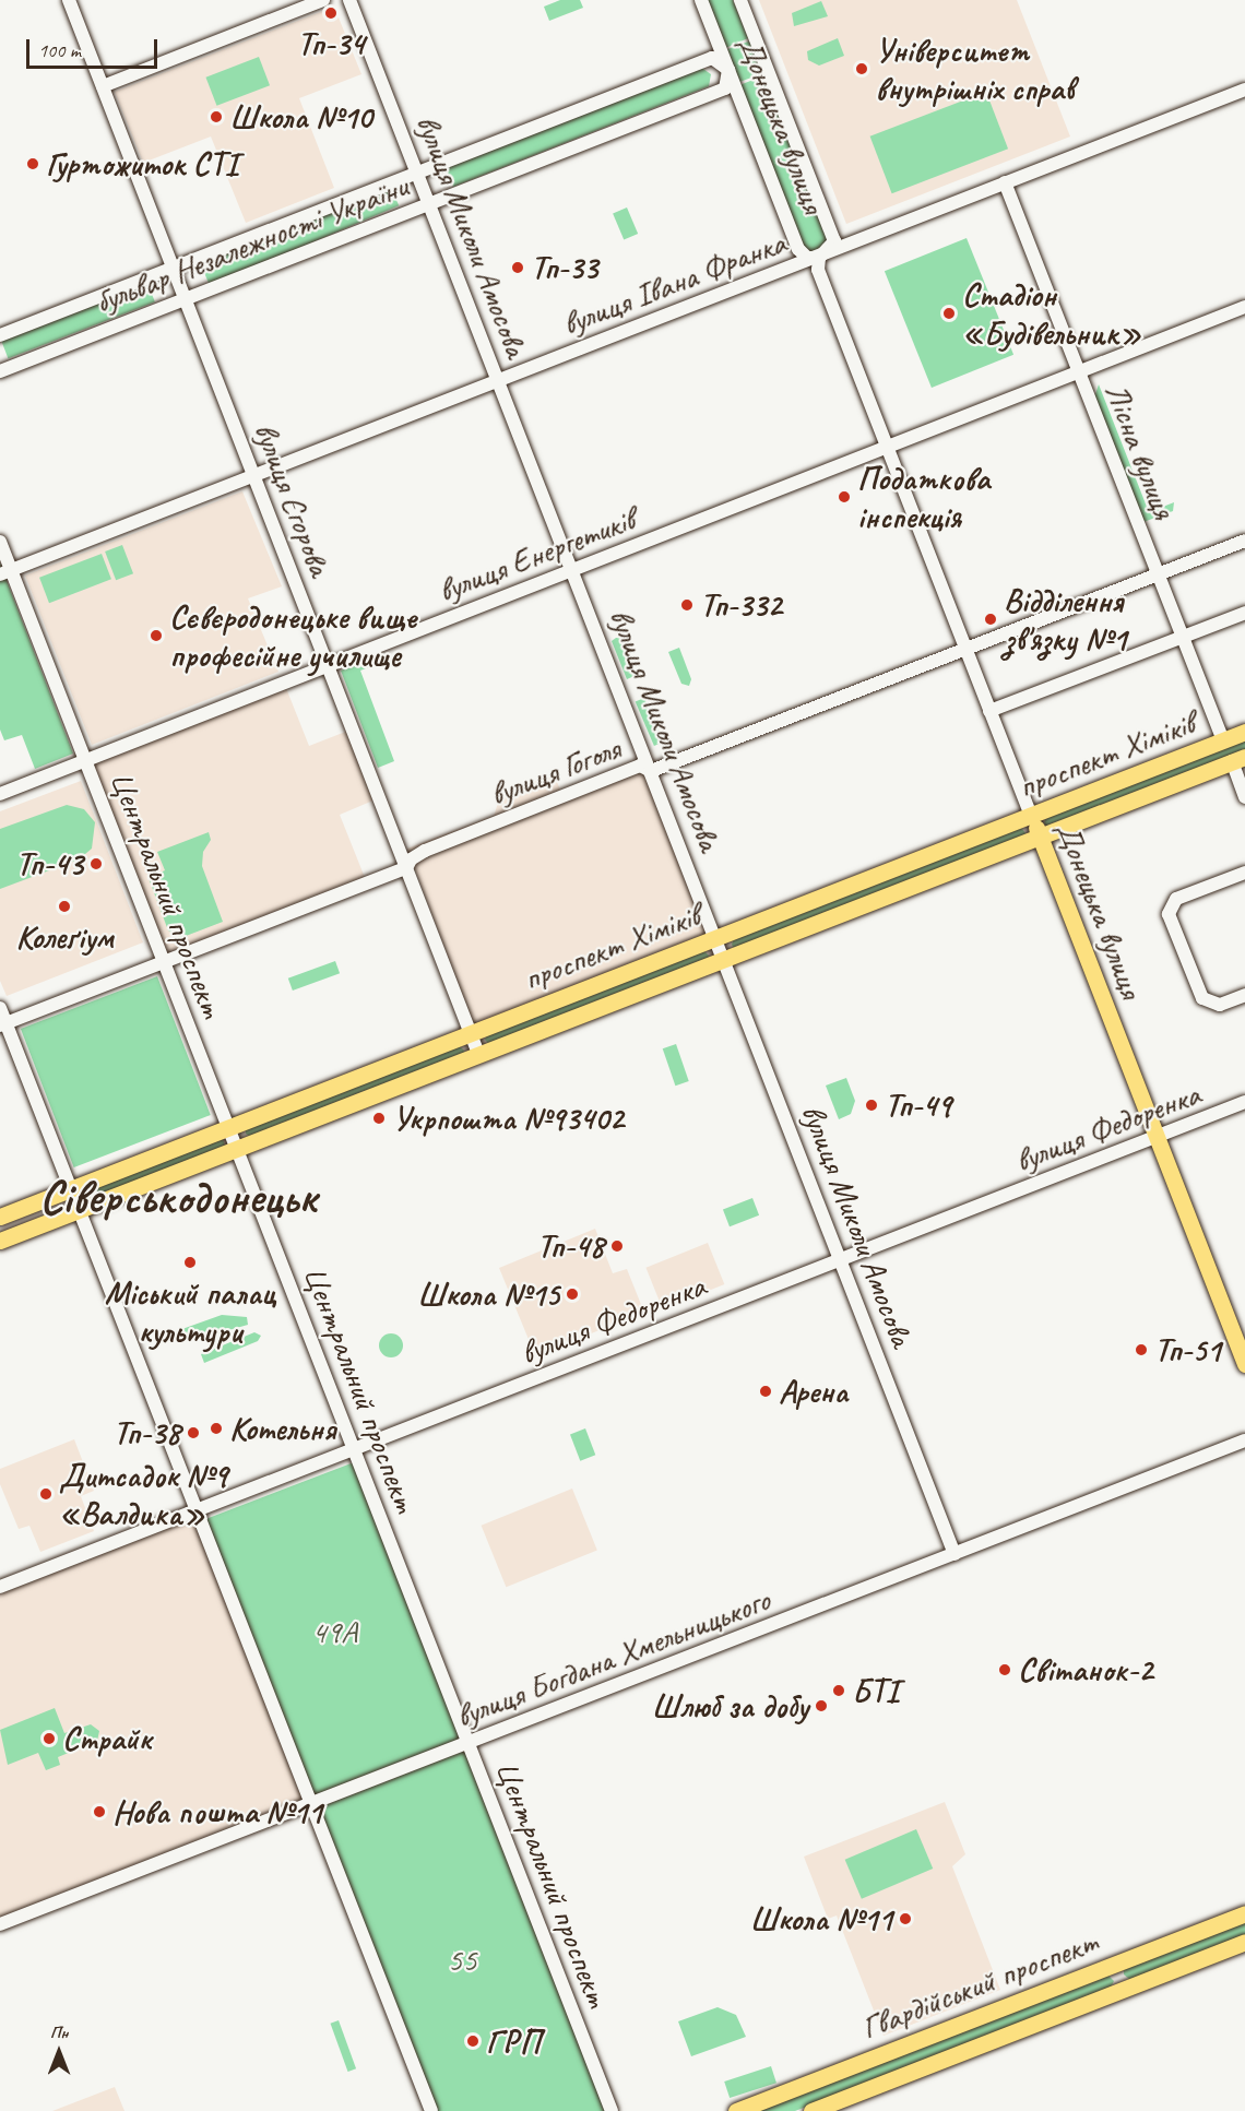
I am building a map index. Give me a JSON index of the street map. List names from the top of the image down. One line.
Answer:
{"streets":{"main road":["Донецька вулиця","проспект Хіміків","Гвардійський проспект"],"street":["вулиця Миколи Амосова","бульвар Незалежності України","вулиця Івана Франка","Лісна вулиця","вулиця Єгорова","вулиця Енергетиків","вулиця Гоголя","Центральний проспект","вулиця Федоренка","вулиця Богдана Хмельницького"]},"crossings":[["Донецька вулиця","бульвар Незалежності України"],["Донецька вулиця","вулиця Івана Франка"],["Донецька вулиця","вулиця Енергетиків"],["Донецька вулиця","проспект Хіміків"],["Донецька вулиця","вулиця Гоголя"],["Донецька вулиця","вулиця Федоренка"],["вулиця Миколи Амосова","бульвар Незалежності України"],["вулиця Миколи Амосова","вулиця Івана Франка"],["вулиця Миколи Амосова","вулиця Енергетиків"],["вулиця Миколи Амосова","проспект Хіміків"],["вулиця Миколи Амосова","вулиця Гоголя"],["вулиця Миколи Амосова","вулиця Федоренка"],["вулиця Миколи Амосова","вулиця Богдана Хмельницького"],["бульвар Незалежності України","вулиця Єгорова"],["вулиця Івана Франка","Лісна вулиця"],["вулиця Івана Франка","вулиця Єгорова"],["вулиця Івана Франка","Центральний проспект"],["Лісна вулиця","вулиця Енергетиків"],["Лісна вулиця","проспект Хіміків"],["Лісна вулиця","вулиця Гоголя"],["вулиця Єгорова","вулиця Енергетиків"],["вулиця Єгорова","проспект Хіміків"],["вулиця Єгорова","вулиця Гоголя"],["вулиця Енергетиків","Центральний проспект"],["проспект Хіміків","Центральний проспект"],["вулиця Гоголя","Центральний проспект"],["Центральний проспект","вулиця Федоренка"],["Центральний проспект","вулиця Богдана Хмельницького"]],"districts":["Сіверськодонецьк"],"parks":["49А","55"],"places":["Тп-34","Університет внутрішніх справ","Школа №10","Гуртожиток СТІ","Тп-33","Стадіон «Будівельник»","Податкова інспекція","Тп-332","Відділення зв'язку №1","Сєвєродонецьке вище професійне училище","Тп-43","Колеґіум","Тп-49","Укрпошта №93402","Тп-48","Міський палац культури","Школа №15","Тп-51","Арена","Котельня","Тп-38","Дитсадок №9 «Валдика»","Світанок-2","БТІ","Шлюб за добу","Страйк","Нова пошта №11","Школа №11","ГРП"],"scale_bar":"100 m","north":"top"}
